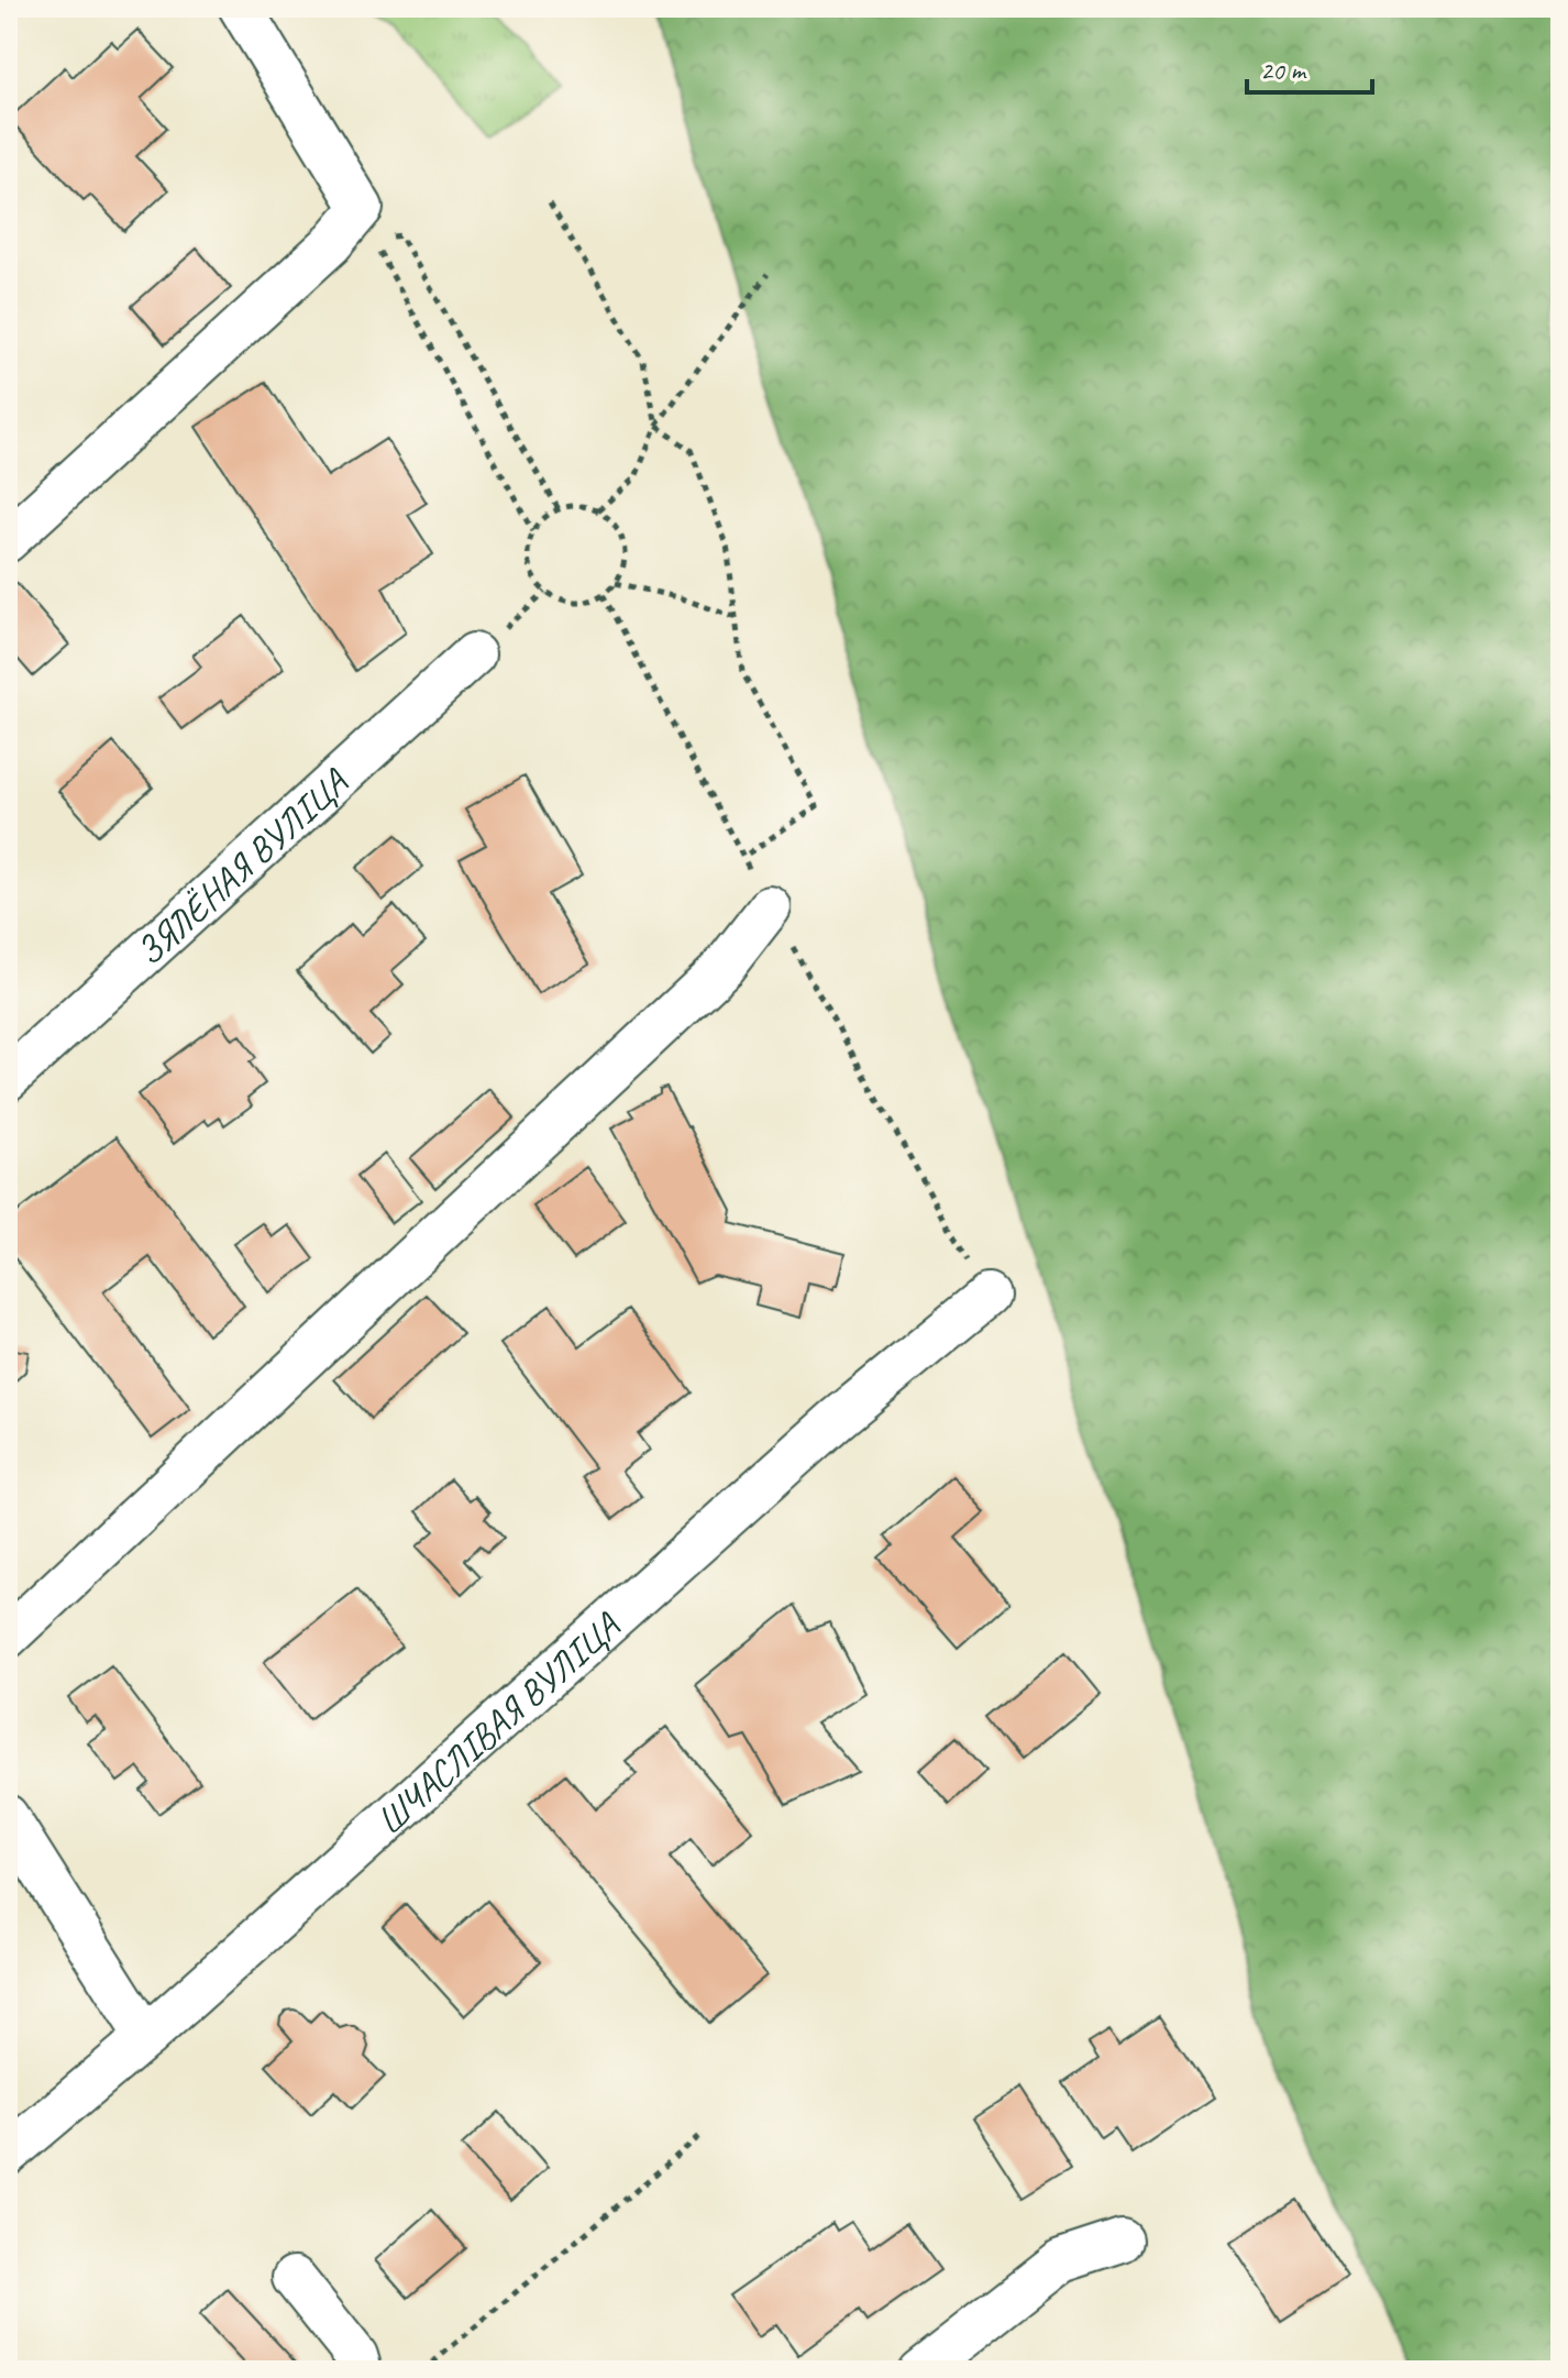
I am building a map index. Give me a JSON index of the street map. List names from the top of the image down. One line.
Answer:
{"streets":{"street":["ЗЯЛЁНАЯ ВУЛІЦА","ШЧАСЛІВАЯ ВУЛІЦА"]},"scale_bar":"20 m"}
